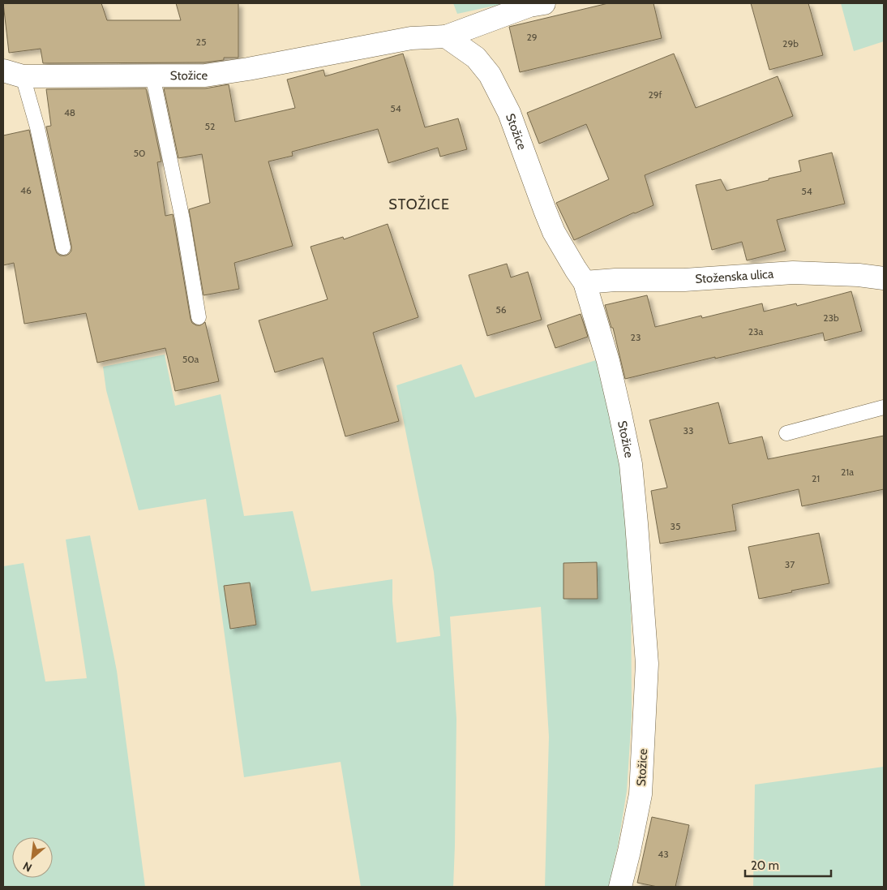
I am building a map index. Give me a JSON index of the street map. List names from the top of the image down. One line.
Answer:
{"streets":{"street":["Stožice","Stoženska ulica"]},"crossings":[["Stožice","Stoženska ulica"]],"districts":["STOŽICE"],"house_numbers":["29","25","29b","29f","54","48","52","50","46","54","56","23b","23a","23","50a","33","21a","21","35","37","43"],"scale_bar":"20 m","north":"bottom left"}
